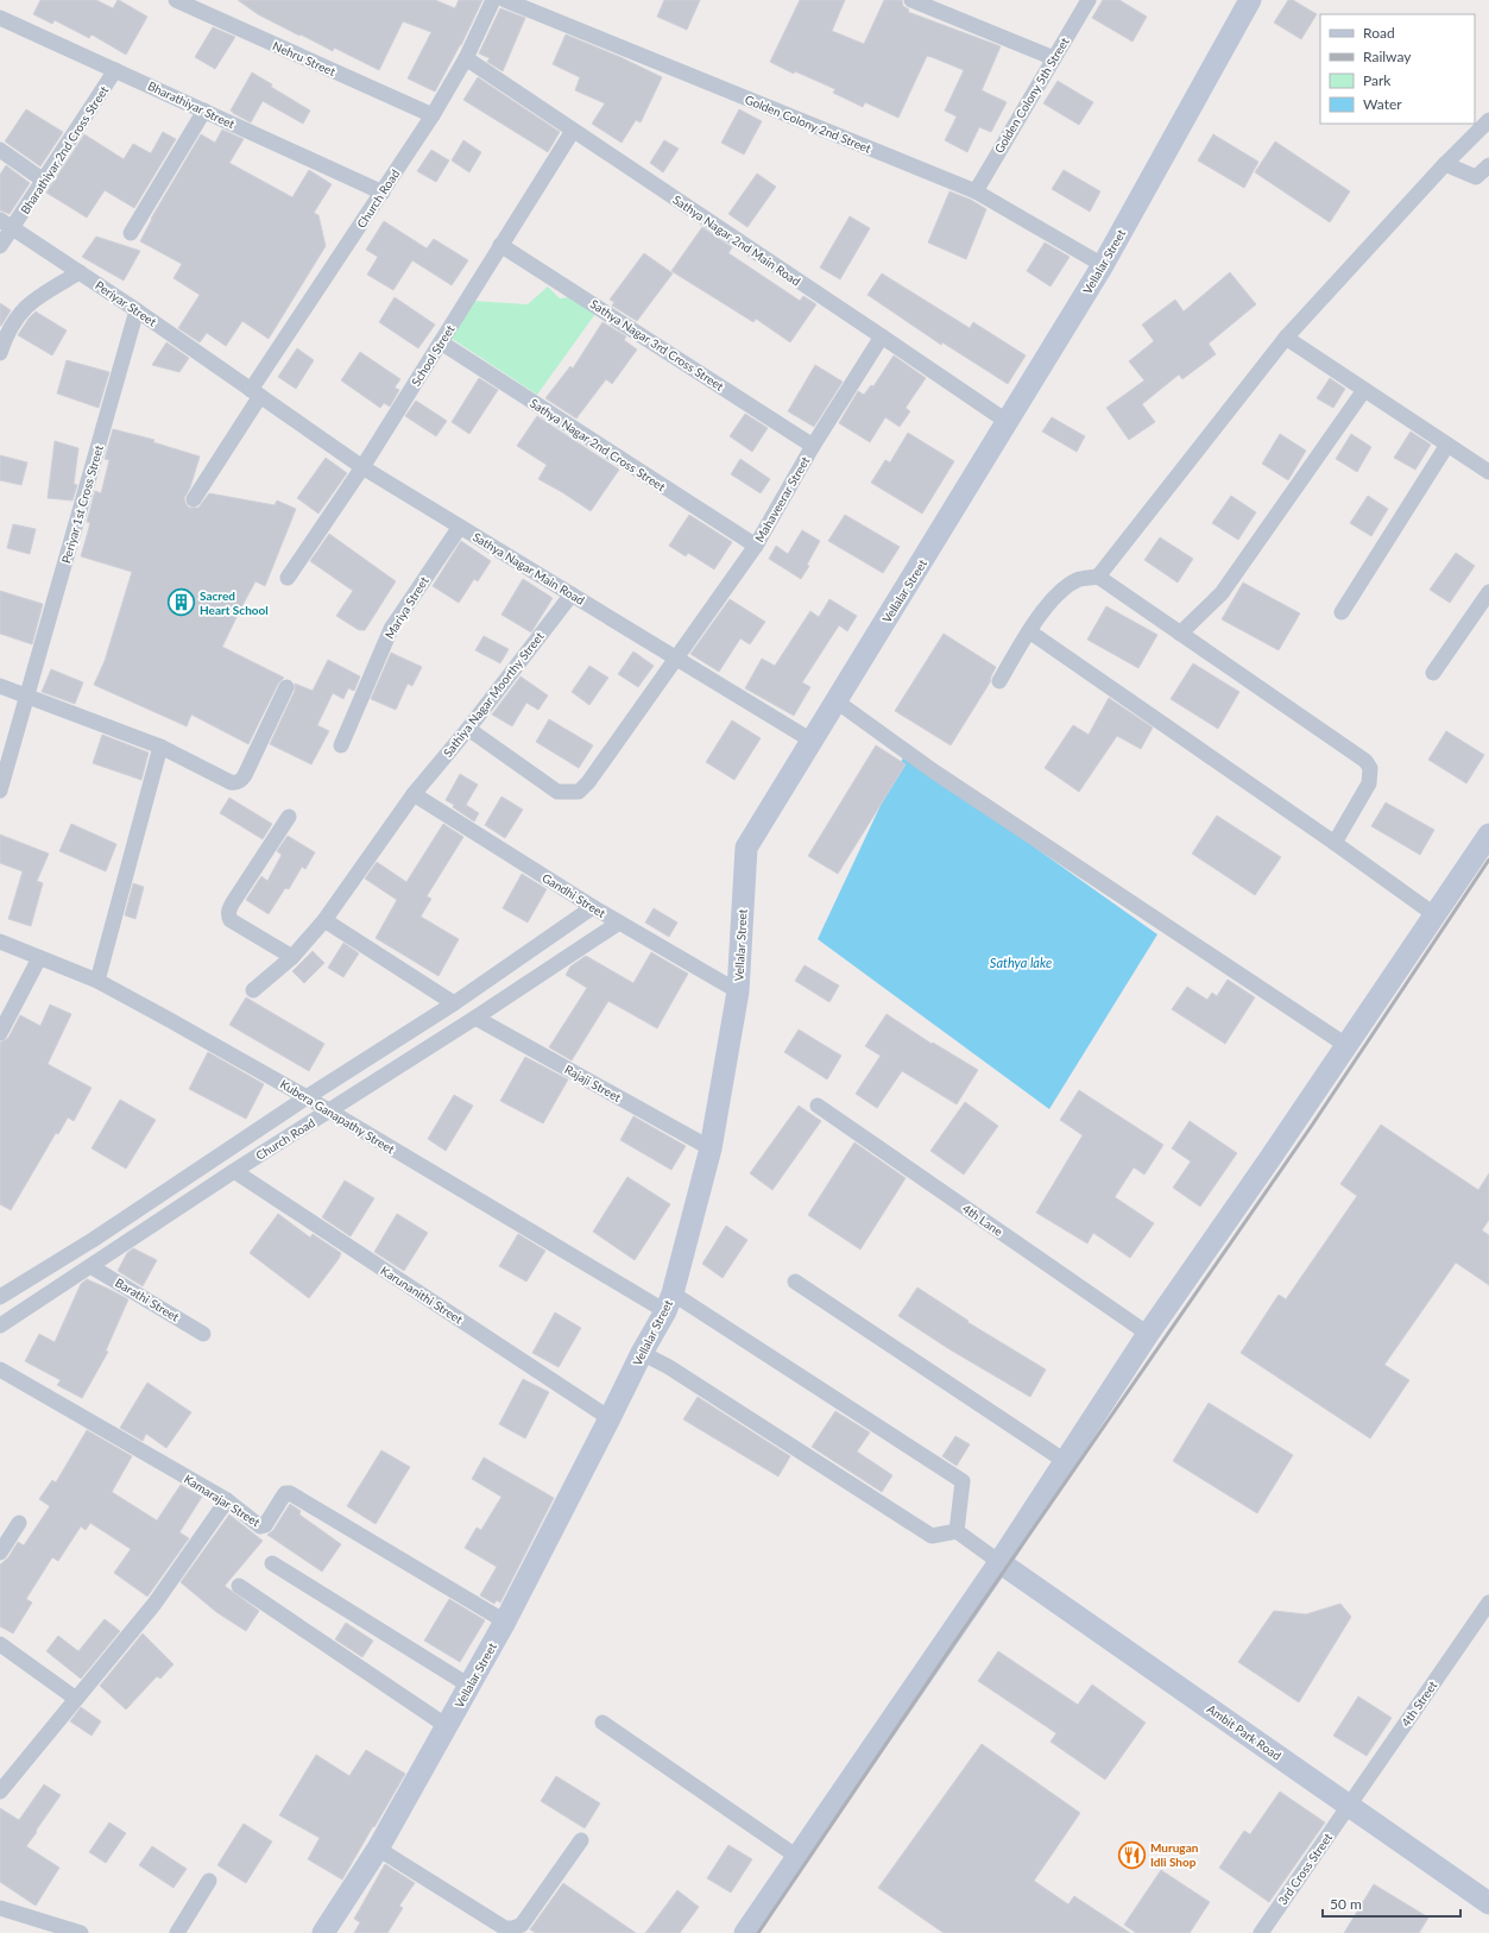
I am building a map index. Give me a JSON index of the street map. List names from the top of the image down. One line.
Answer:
{"streets":{"street":["Nehru Street","Golden Colony 5th Street","Bharathiyar Street","Golden Colony 2nd Street","Bharathiyar 2nd Cross Street","Church Road","Sathya Nagar 2nd Main Road","Vellalar Street","Periyar Street","Sathya Nagar 3rd Cross Street","School Street","Sathya Nagar 2nd Cross Street","Mahaveerar Street","Periyar 1st Cross Street","Sathya Nagar Main Road","Mariya Street","Sathiya Nagar Moorthy Street","Gandhi Street","Rajaji Street","Kubera Ganapathy Street","4th Lane","Karunanithi Street","Barathi Street","Kamarajar Street","4th Street","Ambit Park Road","3rd Cross Street"]},"crossings":[["Nehru Street","Church Road"],["Golden Colony 5th Street","Golden Colony 2nd Street"],["Bharathiyar Street","Bharathiyar 2nd Cross Street"],["Bharathiyar Street","Church Road"],["Golden Colony 2nd Street","Vellalar Street"],["Bharathiyar 2nd Cross Street","Periyar Street"],["Church Road","Sathya Nagar 2nd Main Road"],["Church Road","Periyar Street"],["Church Road","Sathya Nagar Main Road"],["Church Road","Gandhi Street"],["Church Road","Rajaji Street"],["Church Road","Kubera Ganapathy Street"],["Church Road","Karunanithi Street"],["Church Road","Barathi Street"],["Sathya Nagar 2nd Main Road","Vellalar Street"],["Sathya Nagar 2nd Main Road","School Street"],["Sathya Nagar 2nd Main Road","Mahaveerar Street"],["Vellalar Street","Sathya Nagar Main Road"],["Vellalar Street","Gandhi Street"],["Vellalar Street","Rajaji Street"],["Vellalar Street","Kubera Ganapathy Street"],["Vellalar Street","Karunanithi Street"],["Vellalar Street","Kamarajar Street"],["Periyar Street","Periyar 1st Cross Street"],["Periyar Street","Sathya Nagar Main Road"],["Sathya Nagar 3rd Cross Street","School Street"],["Sathya Nagar 3rd Cross Street","Mahaveerar Street"],["School Street","Sathya Nagar 2nd Cross Street"],["School Street","Sathya Nagar Main Road"],["Sathya Nagar 2nd Cross Street","Mahaveerar Street"],["Mahaveerar Street","Sathya Nagar Main Road"],["Mahaveerar Street","Sathiya Nagar Moorthy Street"],["Sathya Nagar Main Road","Mariya Street"],["Sathya Nagar Main Road","Sathiya Nagar Moorthy Street"],["Sathiya Nagar Moorthy Street","Gandhi Street"],["4th Street","Ambit Park Road"],["4th Street","3rd Cross Street"],["Ambit Park Road","3rd Cross Street"]],"water":["Sathya lake"],"places":{"building":["Sacred Heart School"],"restaurant":["Murugan Idli Shop"]},"legend":["Road","Railway","Park","Water"],"scale_bar":"50 m"}
